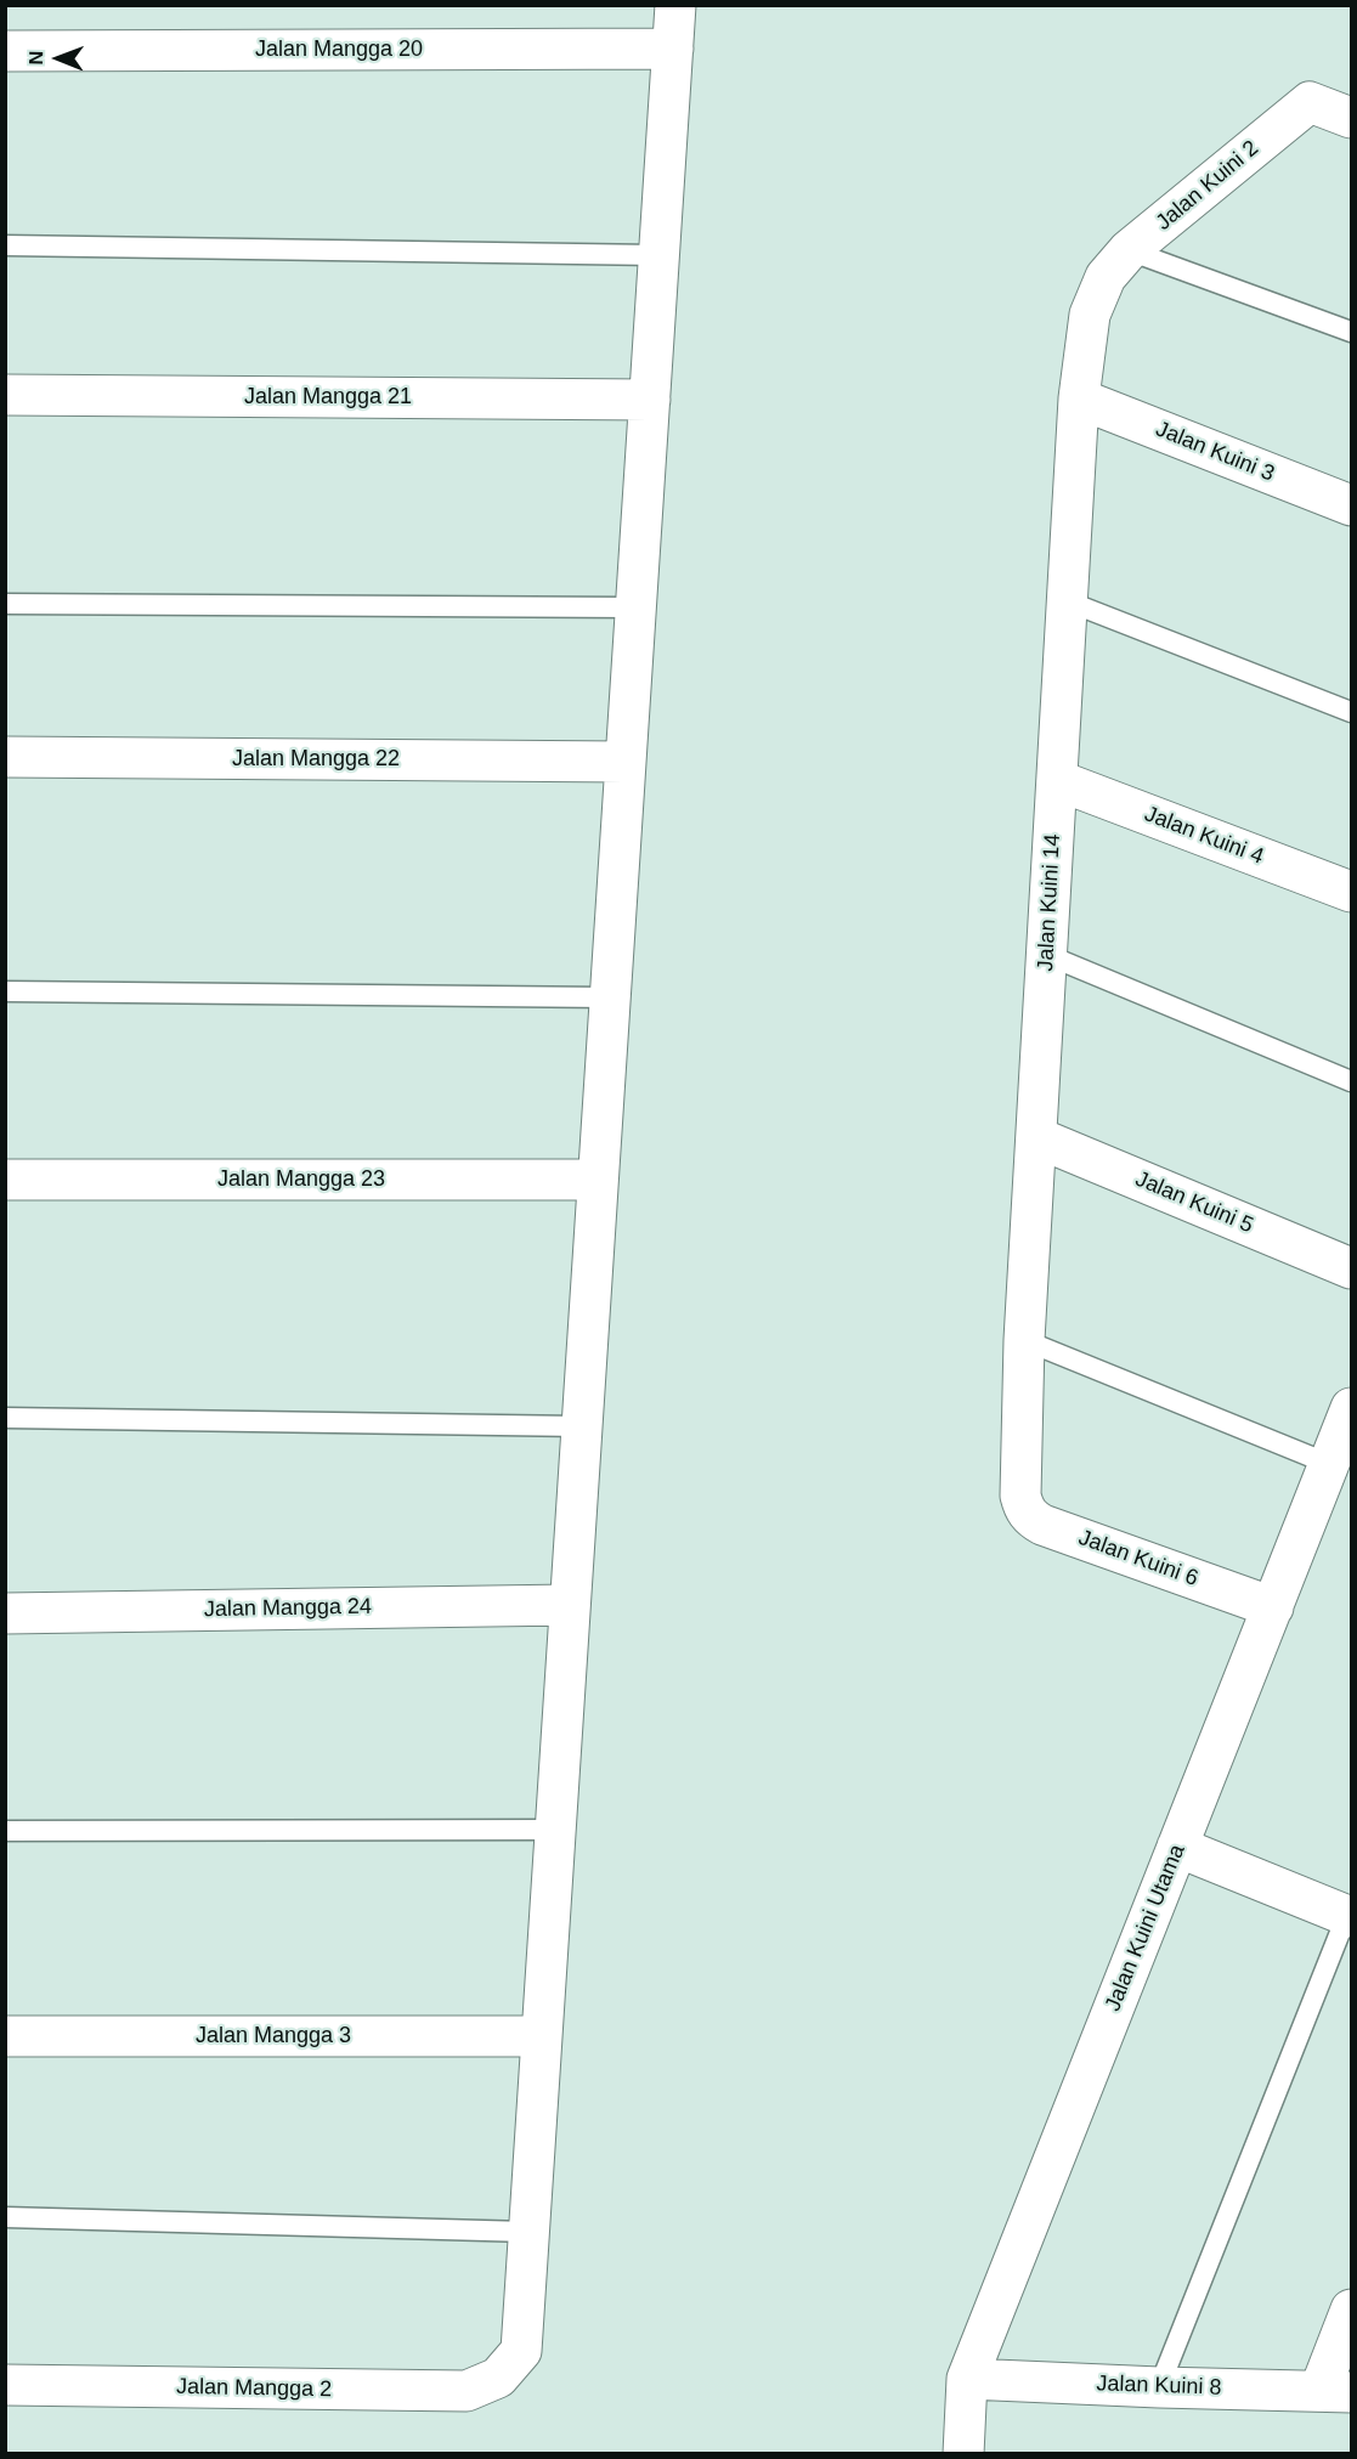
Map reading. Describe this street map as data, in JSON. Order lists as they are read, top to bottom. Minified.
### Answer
{"streets":{"street":["Jalan Mangga 20","Jalan Kuini 2","Jalan Mangga 21","Jalan Kuini 3","Jalan Mangga 22","Jalan Kuini 4","Jalan Kuini 14","Jalan Mangga 23","Jalan Kuini 5","Jalan Kuini 6","Jalan Mangga 24","Jalan Kuini Utama","Jalan Mangga 3","Jalan Kuini 8","Jalan Mangga 2"]},"crossings":[["Jalan Kuini 2","Jalan Kuini 14"],["Jalan Kuini 3","Jalan Kuini 14"],["Jalan Kuini 4","Jalan Kuini 14"],["Jalan Kuini 14","Jalan Kuini 5"],["Jalan Kuini 14","Jalan Kuini 6"],["Jalan Kuini 6","Jalan Kuini Utama"],["Jalan Kuini Utama","Jalan Kuini 8"]],"north":"left"}
